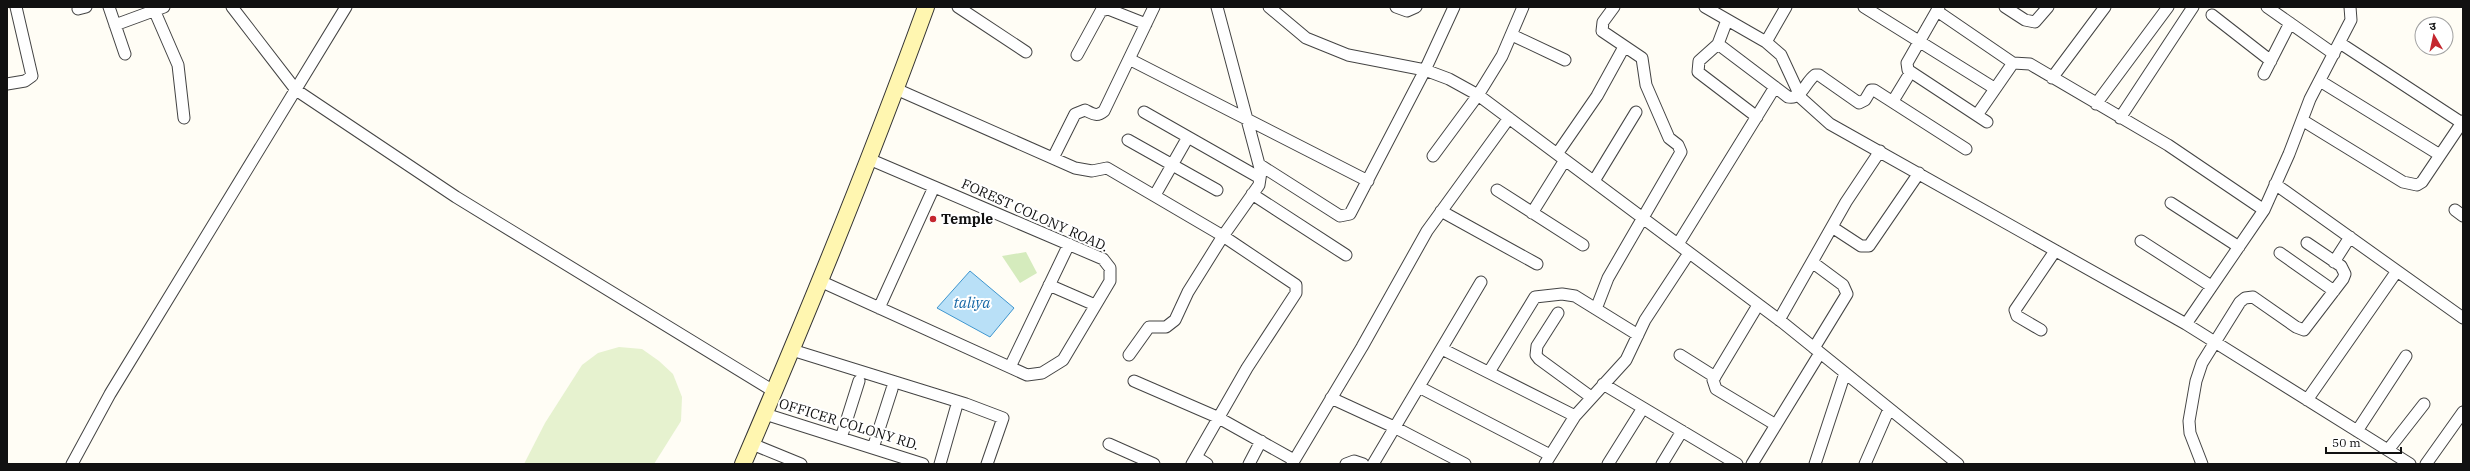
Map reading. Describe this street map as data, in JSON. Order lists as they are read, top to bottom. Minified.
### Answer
{"streets":{"street":["FOREST COLONY ROAD.","OFFICER COLONY RD."]},"water":["taliya"],"places":["Temple"],"scale_bar":"50 m","north":"top"}
